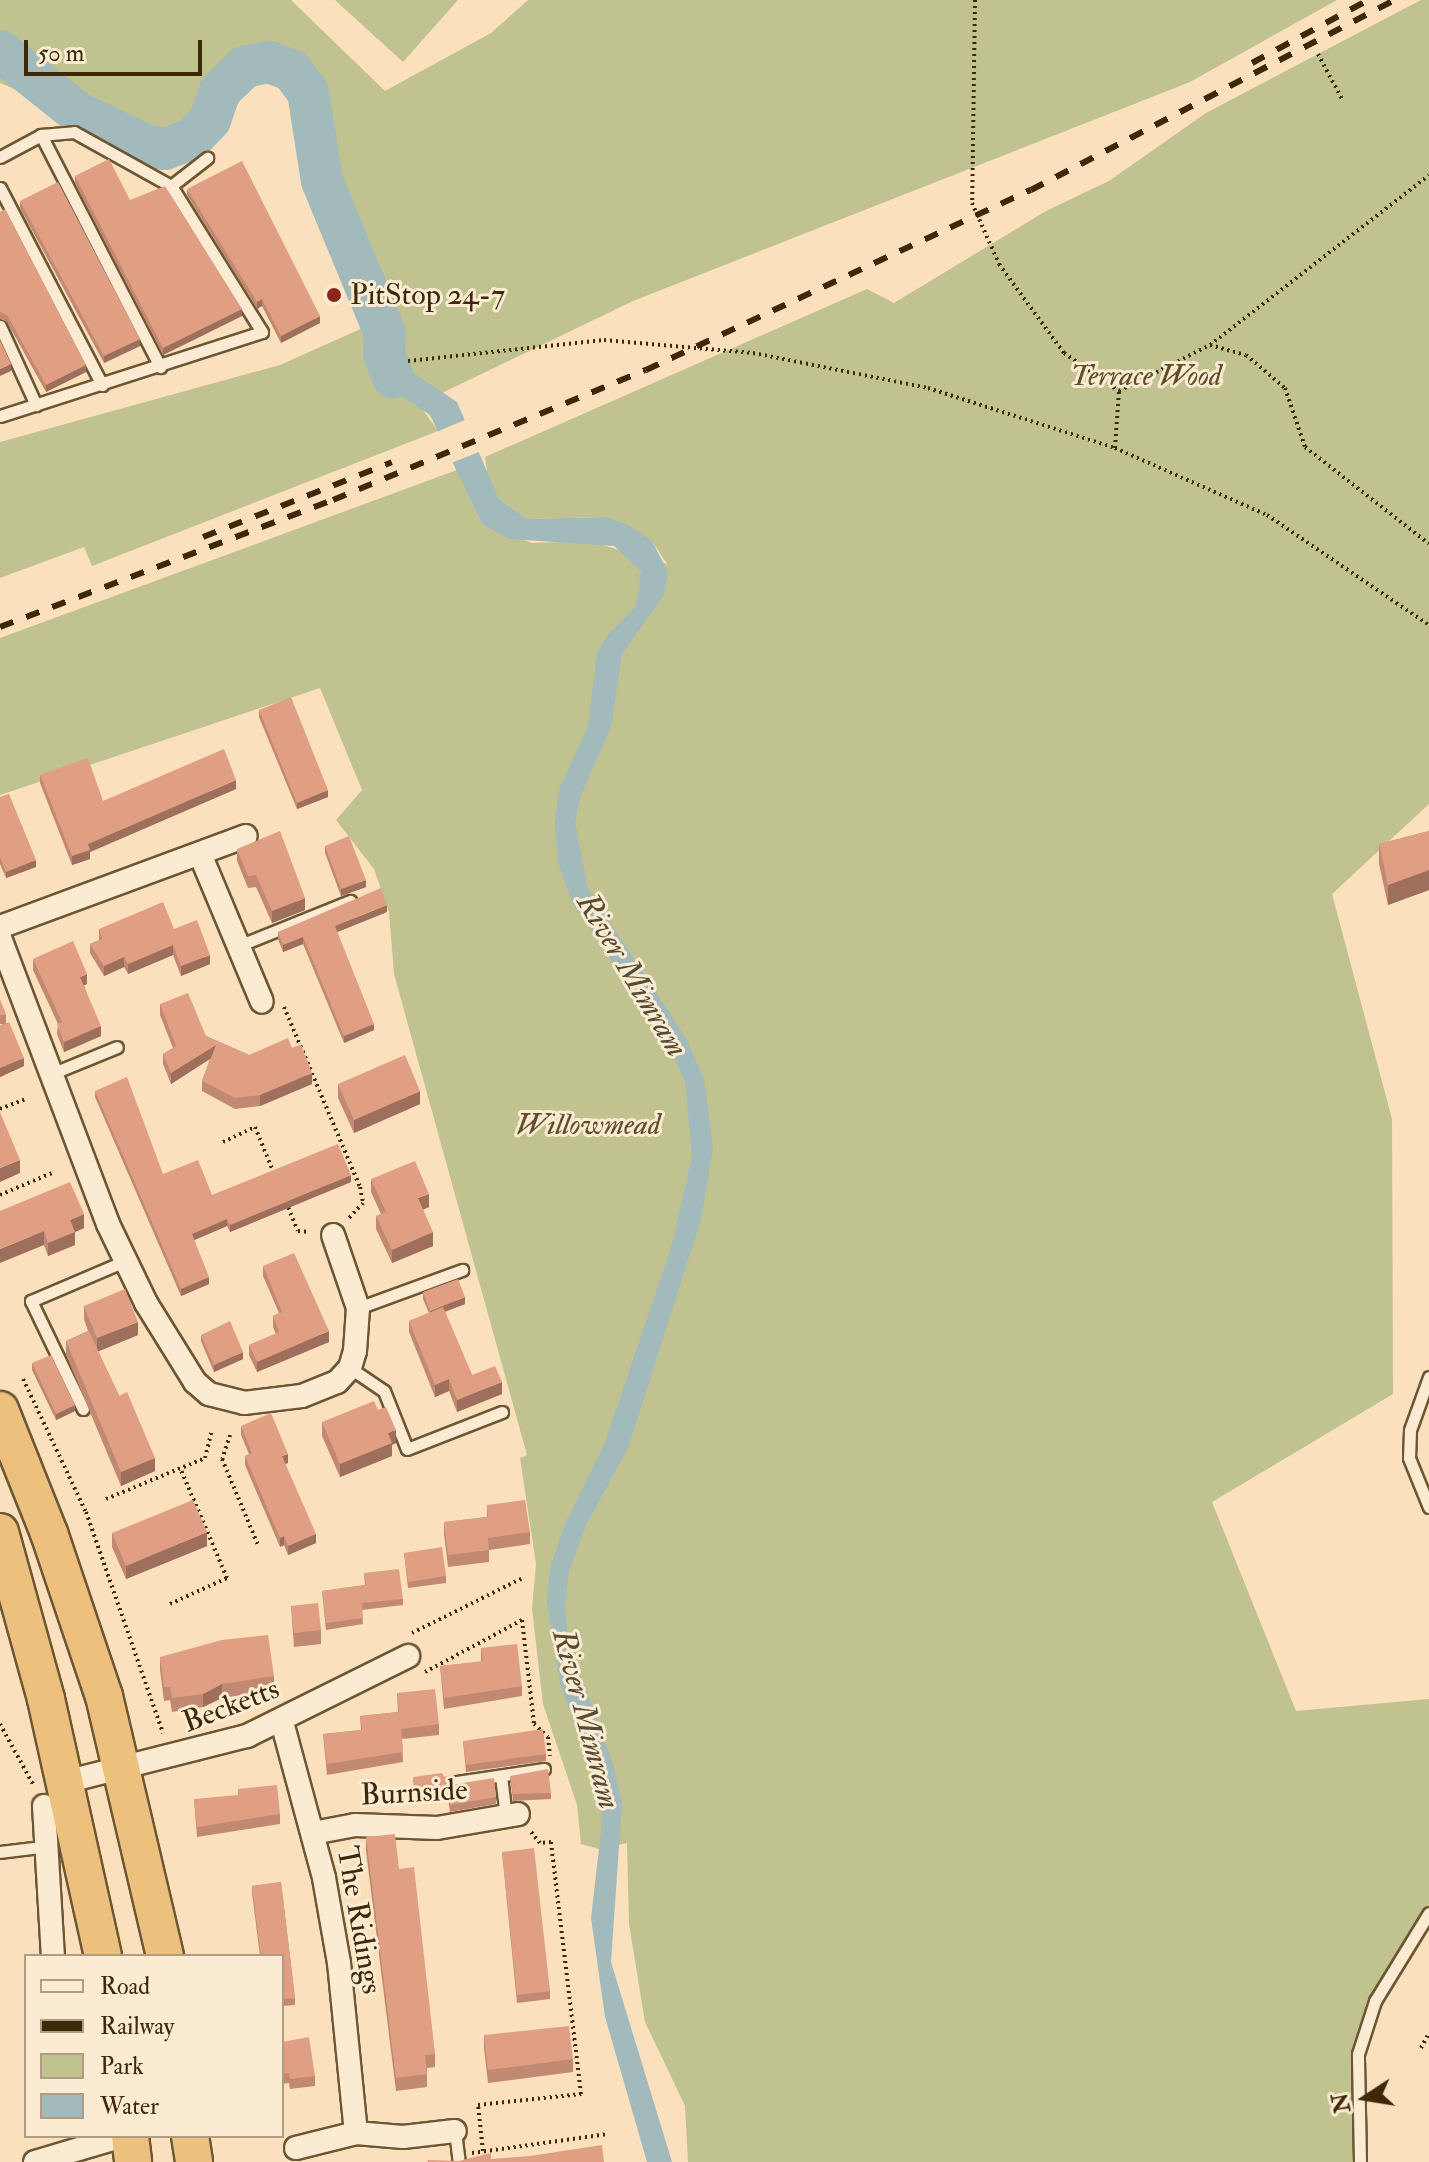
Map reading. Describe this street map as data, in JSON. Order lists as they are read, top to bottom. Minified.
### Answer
{"streets":{"street":["Becketts","Burnside","The Ridings"]},"crossings":[["Becketts","The Ridings"],["Burnside","The Ridings"]],"water":["River Mimram"],"parks":["Terrace Wood","Willowmead"],"places":["PitStop 24-7"],"legend":["Road","Railway","Park","Water"],"scale_bar":"50 m","north":"left"}
